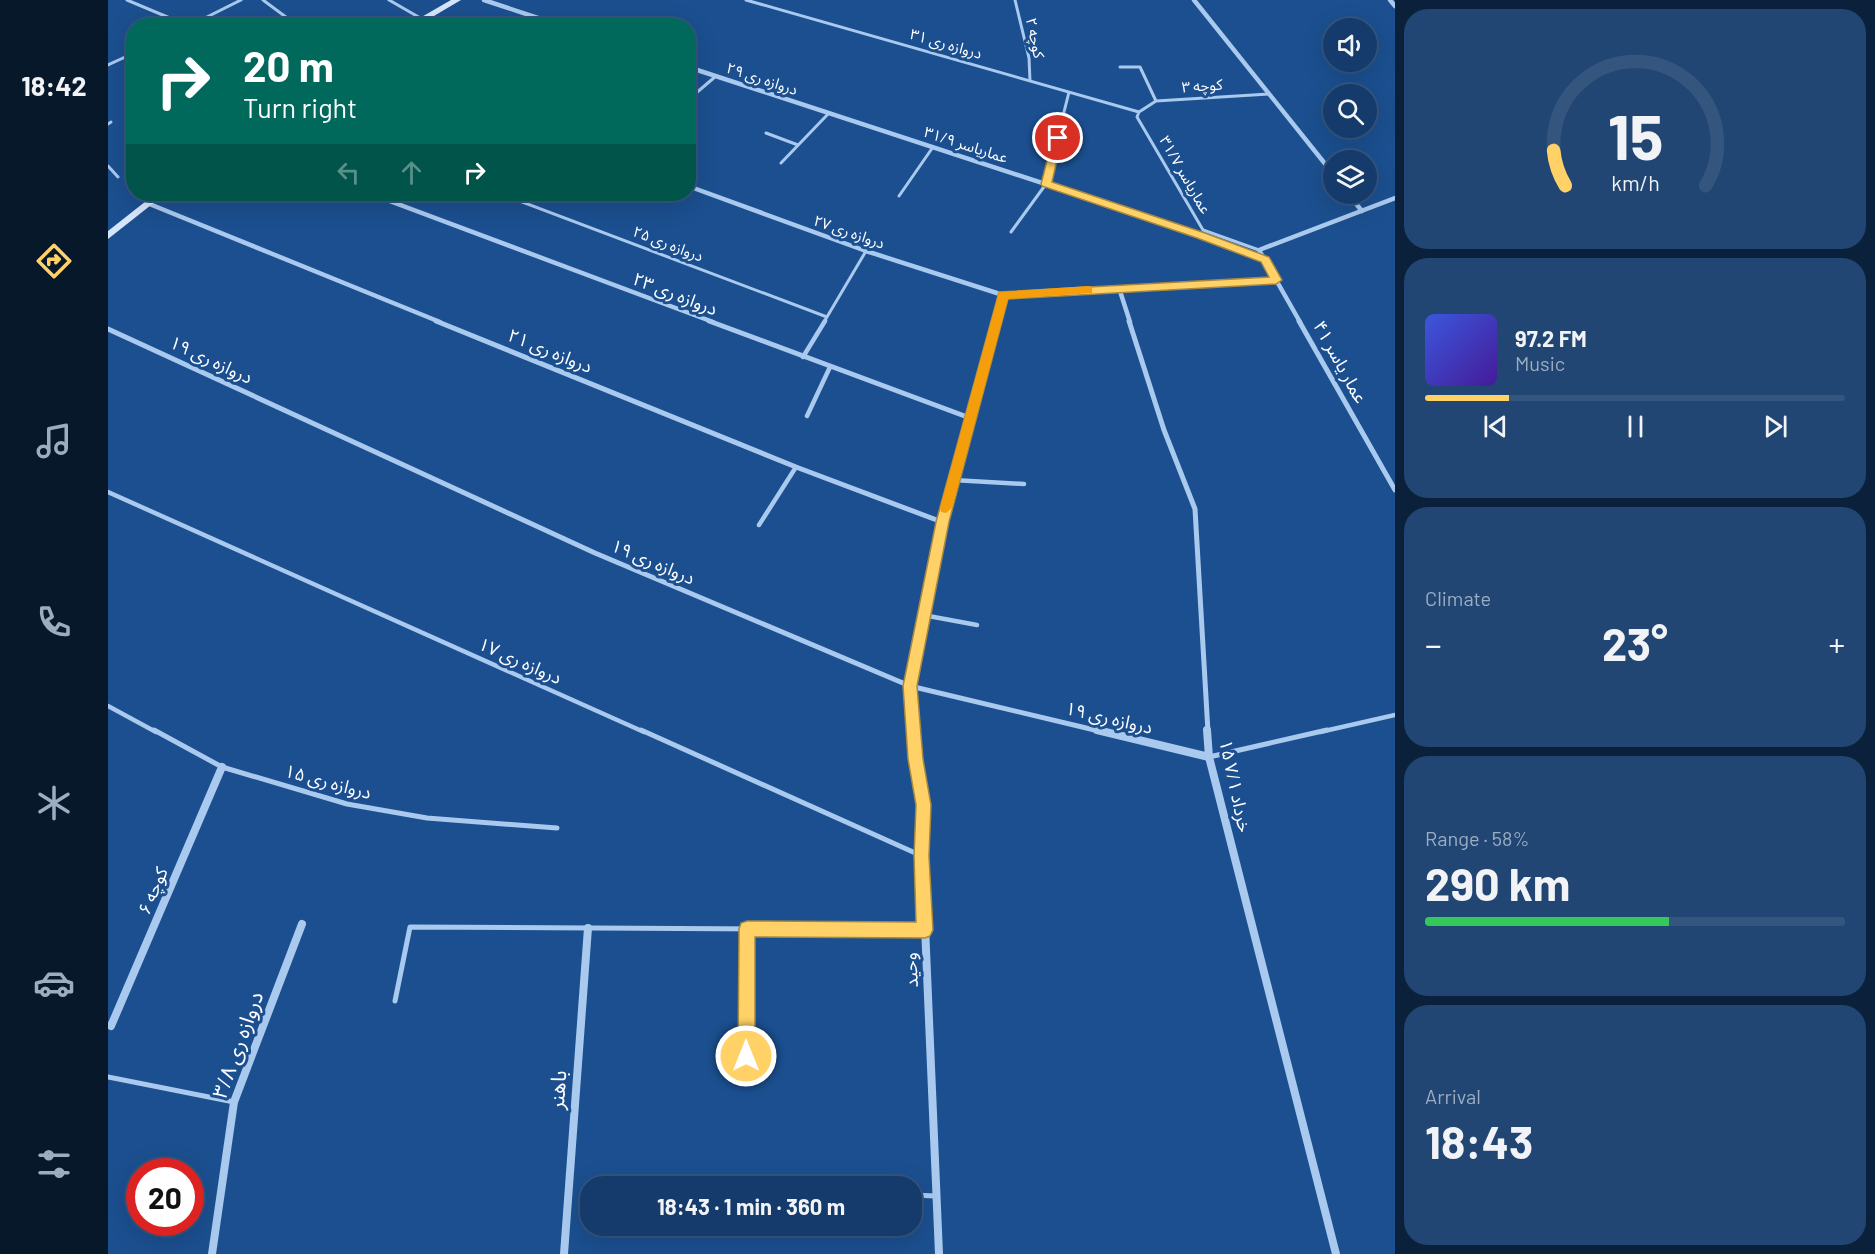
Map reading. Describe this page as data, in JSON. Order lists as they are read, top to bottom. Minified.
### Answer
{"streets":{"street":["دروازه ری ۲۹","عماریاسر ۳۱/۹","دروازه ری ۲۷","دروازه ری ۲۳","دروازه ری ۲۱","دروازه ری ۱۹","عمار یاسر ۴۱","۱۵ خرداد ۷/۱","کوچه ۶","وحید","دروازه ری ۳/۸","باهنر"],"lane":["کوچه ۲","دروازه ری ۳۱","کوچه ۳","عماریاسر ۳۱/۷","دروازه ری ۲۵","دروازه ری ۱۷","دروازه ری ۱۵"]},"crossings":[["کوچه ۲","دروازه ری ۳۱"],["دروازه ری ۳۱","کوچه ۳"],["دروازه ری ۳۱","عماریاسر ۳۱/۷"],["دروازه ری ۲۹","عماریاسر ۳۱/۹"],["کوچه ۳","عماریاسر ۳۱/۷"],["عماریاسر ۳۱/۹","عمار یاسر ۴۱"],["عماریاسر ۳۱/۷","عمار یاسر ۴۱"],["دروازه ری ۲۷","وحید"],["دروازه ری ۲۳","وحید"],["دروازه ری ۲۱","وحید"],["دروازه ری ۱۹","۱۵ خرداد ۷/۱"],["دروازه ری ۱۹","وحید"],["دروازه ری ۱۷","وحید"],["دروازه ری ۱۵","کوچه ۶"]],"page":{"tabs":"18:42","turn":["20 m","Turn right"],"song":["97.2 FM","Music"],"tile":["Climate",["Range · 58%","290 km"],["Arrival","18:43"]],"heat":["−","23°","+"],"limit":"20","trip":"18:43 · 1 min · 360 m","gauge":["15","km/h"]}}
